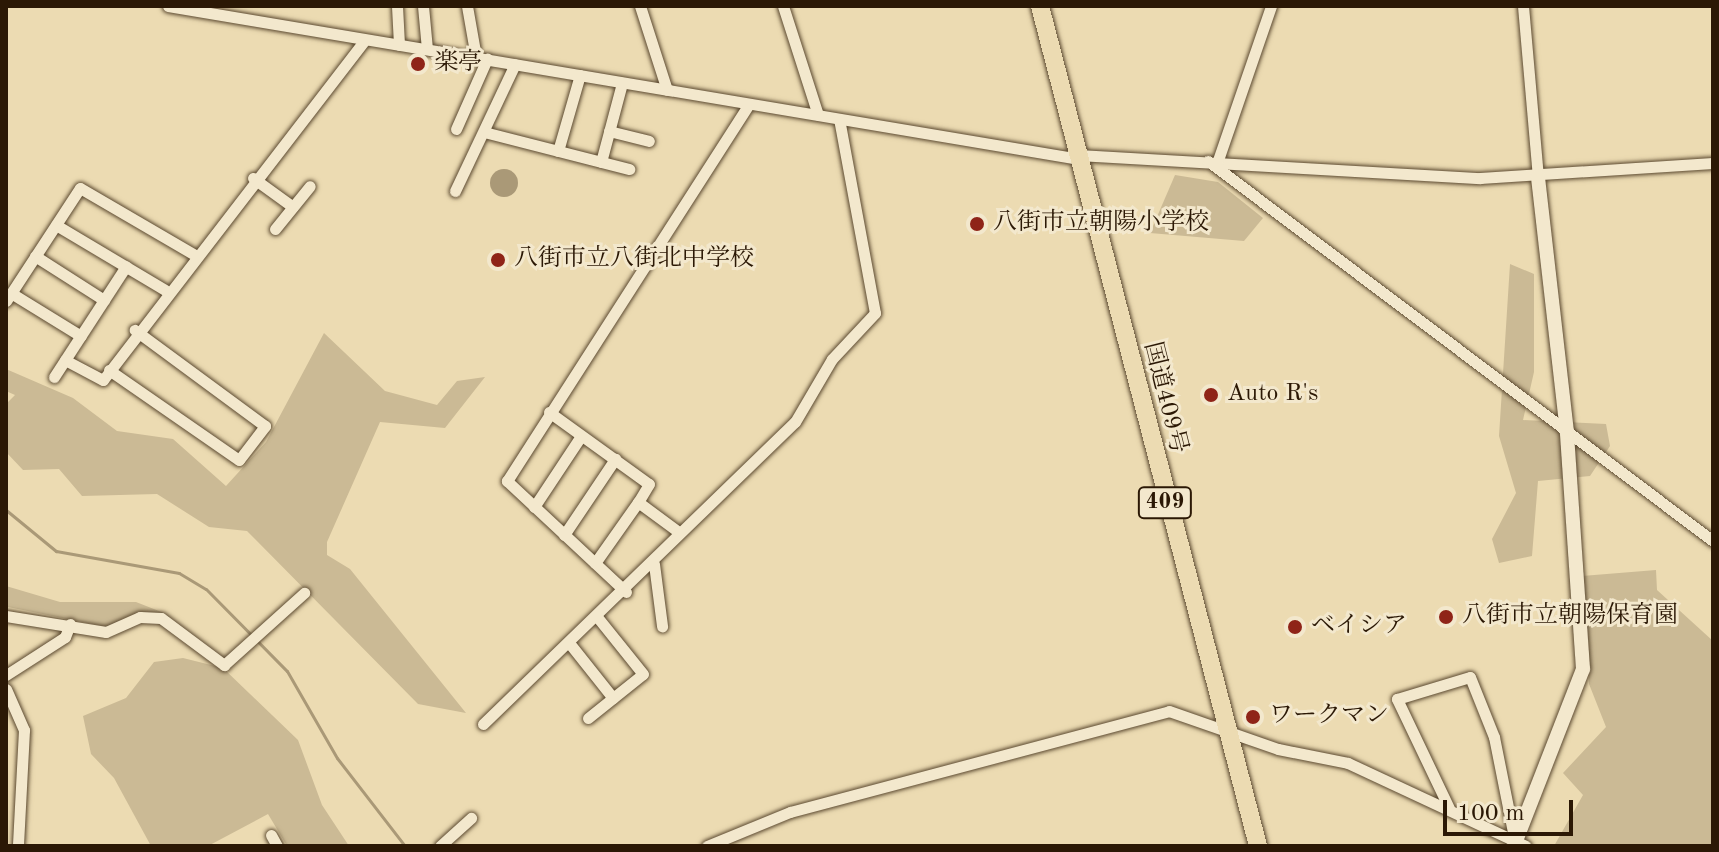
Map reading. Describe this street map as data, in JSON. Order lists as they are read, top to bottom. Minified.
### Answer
{"streets":{"highway":["国道409号","409"]},"places":["楽亭","八街市立朝陽小学校","八街市立八街北中学校","Auto R's","八街市立朝陽保育園","ベイシア","ワークマン"],"scale_bar":"100 m"}
